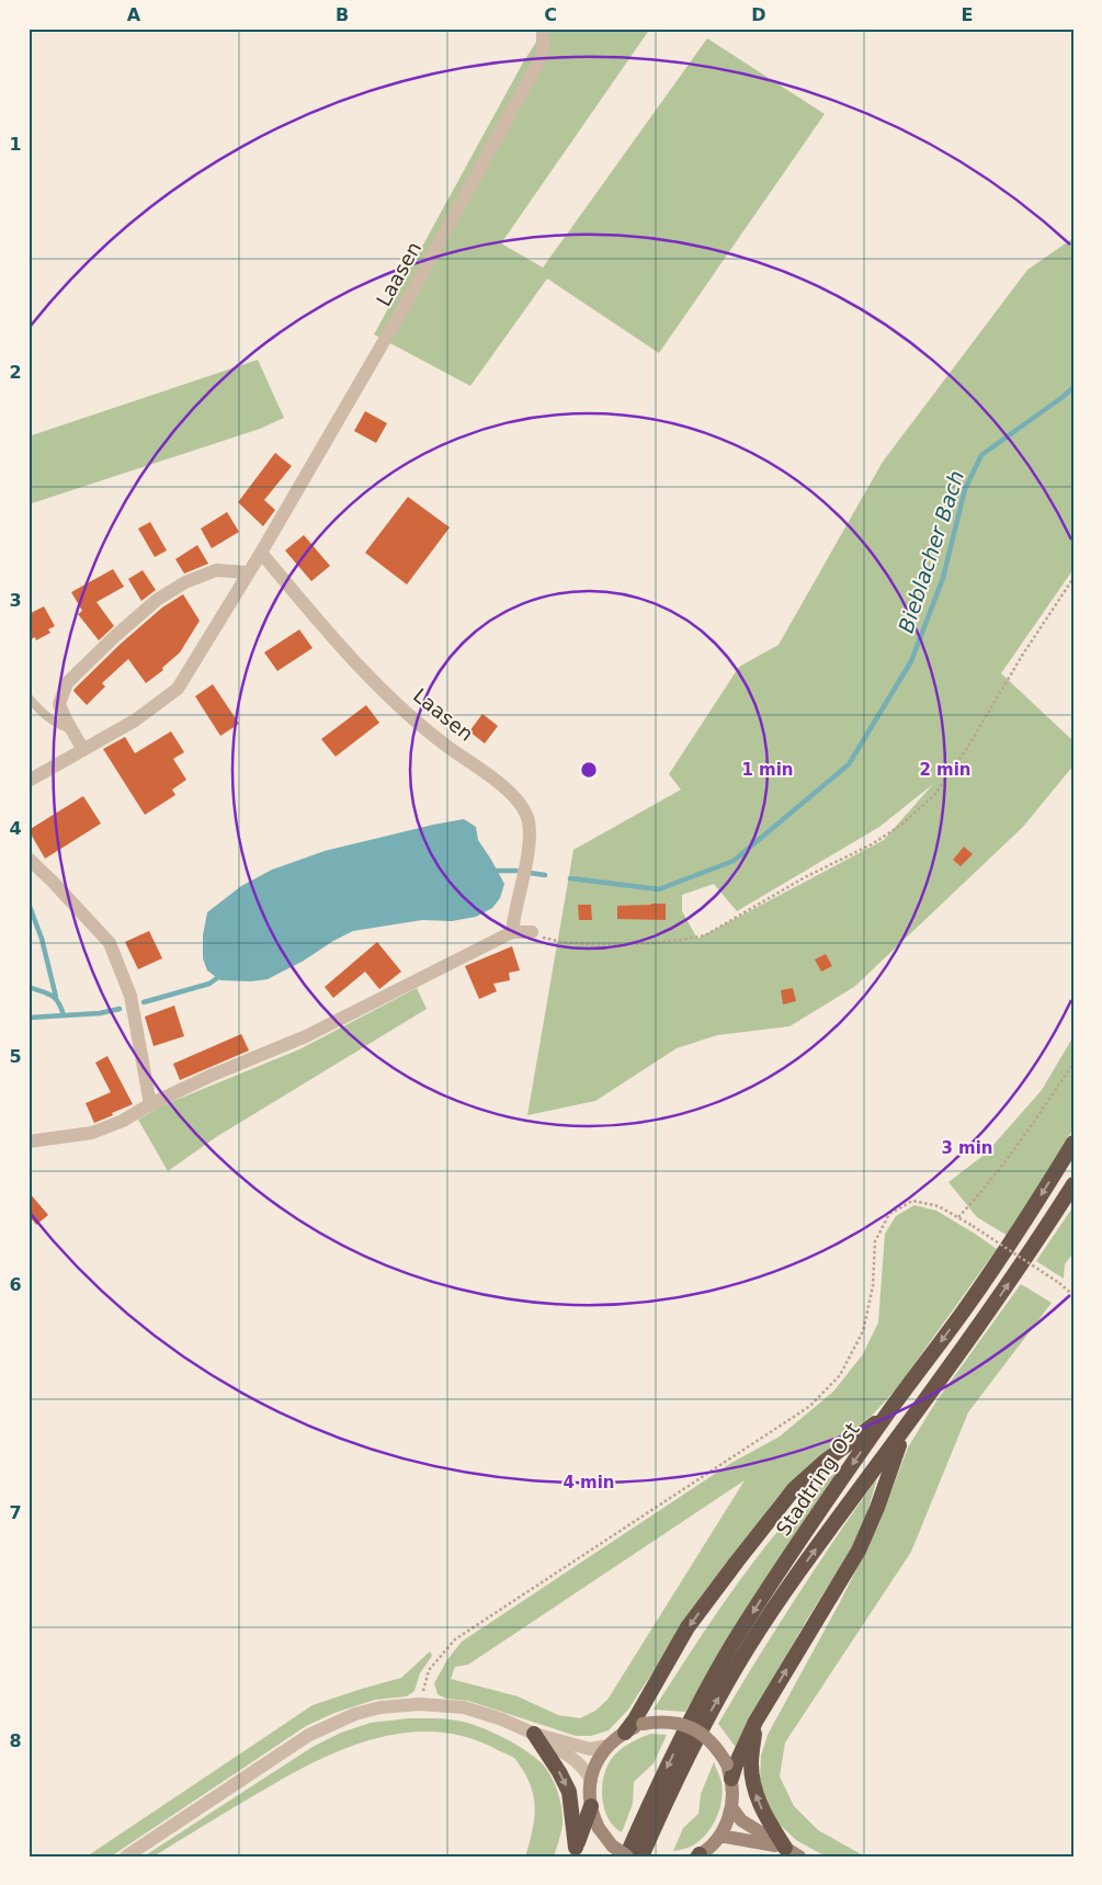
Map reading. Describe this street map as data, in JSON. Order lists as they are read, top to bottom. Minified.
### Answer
{"streets":{"highway":["Stadtring Ost"],"street":["Laasen"]},"water":["Bieblacher Bach"],"grid":{"columns":["A","B","C","D","E"],"rows":["1","2","3","4","5","6","7","8"]},"rings":["1 min","2 min","3 min","4 min"]}
